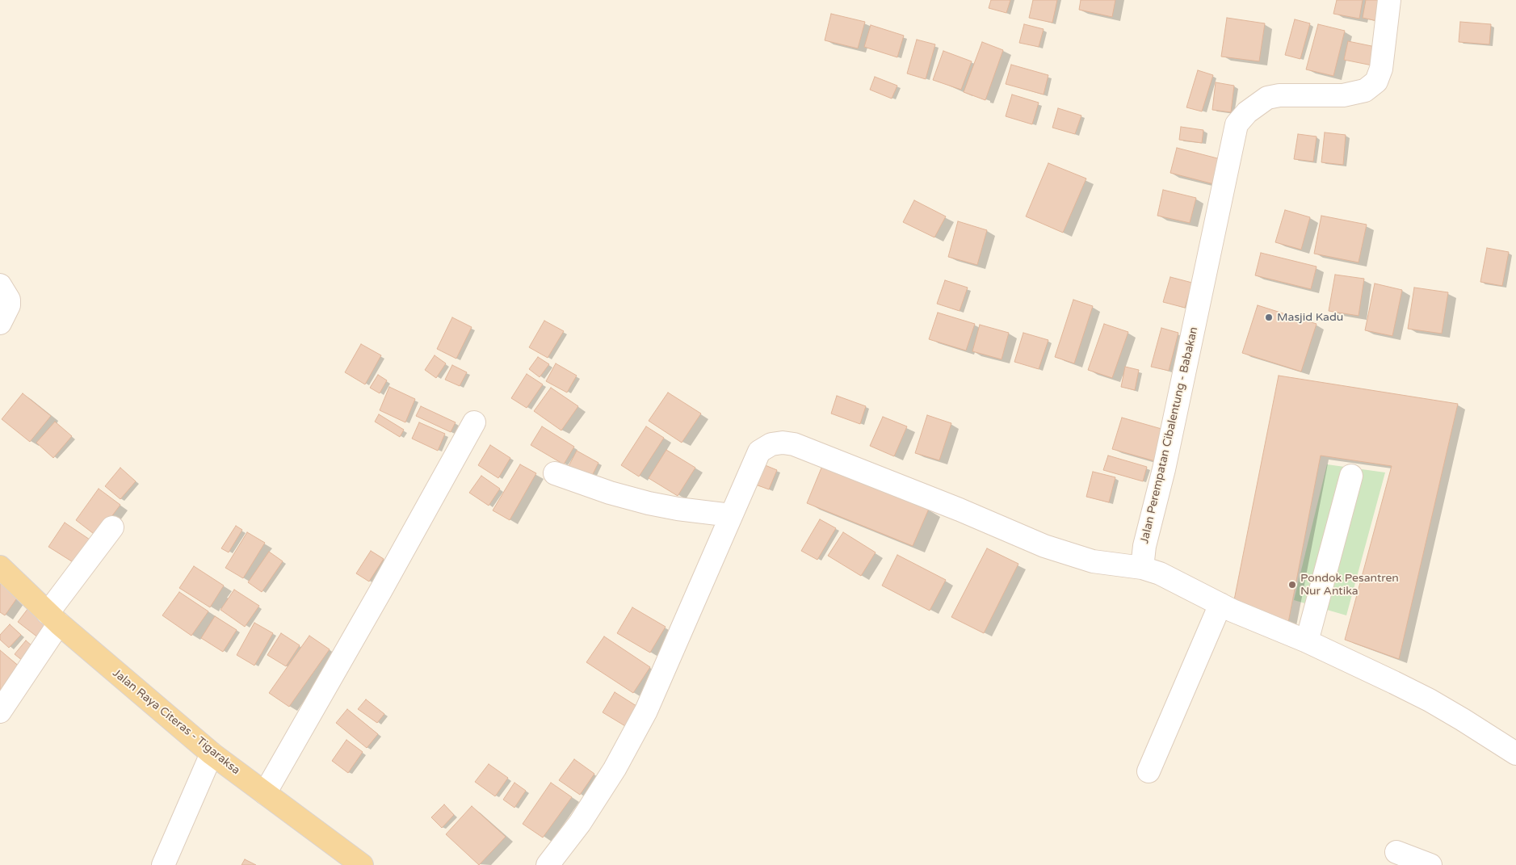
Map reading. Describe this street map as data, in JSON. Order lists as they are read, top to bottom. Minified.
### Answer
{"streets":{"main road":["Jalan Raya Citeras - Tigaraksa"],"street":["Jalan Perempatan Cibalentung - Babakan"]},"places":["Masjid Kadu","Pondok Pesantren Nur Antika"]}
